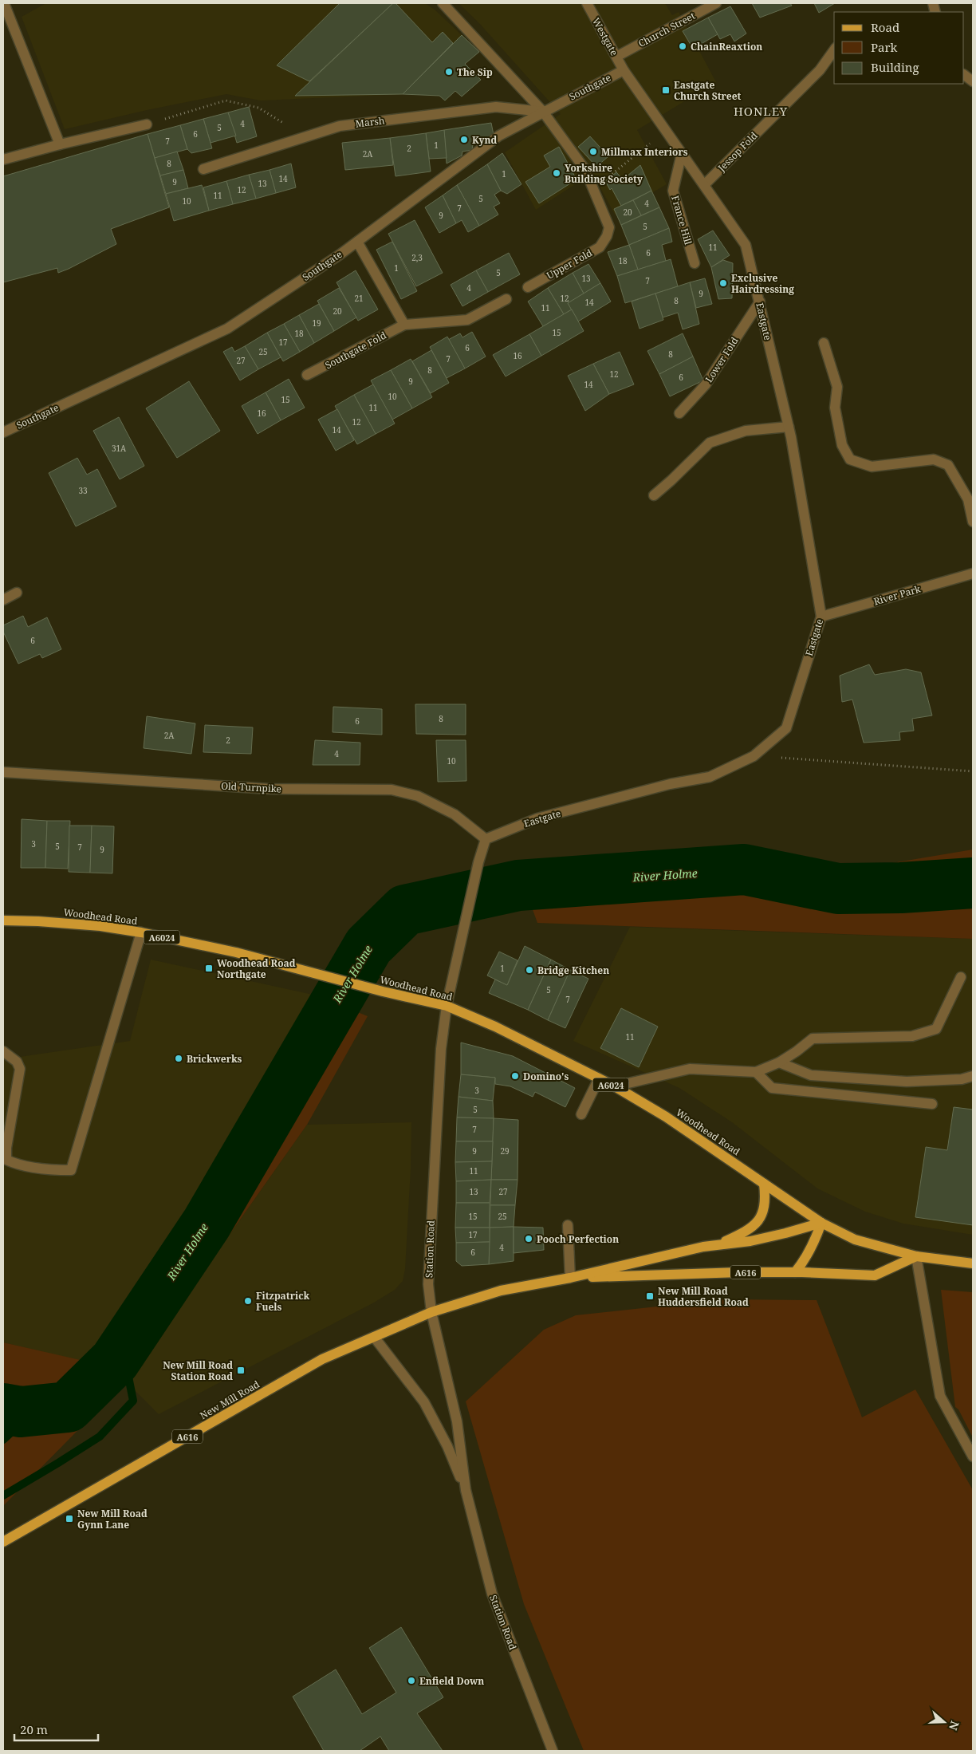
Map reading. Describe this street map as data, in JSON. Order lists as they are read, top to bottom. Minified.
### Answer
{"streets":{"main road":["Woodhead Road","A6024","A616","New Mill Road"],"street":["Church Street","Westgate","Southgate","Marsh","Jessop Fold","France Hill","Upper Fold","Eastgate","Southgate Fold","Lower Fold","River Park","Old Turnpike","Station Road"]},"crossings":[["Church Street","Westgate"],["Westgate","Southgate"],["Westgate","Eastgate"],["Southgate","Marsh"],["Southgate","Upper Fold"],["Southgate","Eastgate"],["Marsh","Upper Fold"],["Jessop Fold","Eastgate"],["France Hill","Eastgate"],["Eastgate","Lower Fold"],["Eastgate","River Park"],["Eastgate","Old Turnpike"],["Woodhead Road","Station Road"],["Woodhead Road","A616"],["Station Road","A616"],["Station Road","New Mill Road"],["A616","New Mill Road"]],"districts":["HONLEY"],"water":["River Holme"],"places":{"other":["ChainReaxtion","The Sip","Kynd","Millmax Interiors","Yorkshire Building Society","Exclusive Hairdressing","Bridge Kitchen","Brickwerks","Domino's","Pooch Perfection","Fitzpatrick Fuels","Enfield Down"],"transit":["Eastgate Church Street","Woodhead Road Northgate","New Mill Road Huddersfield Road","New Mill Road Station Road","New Mill Road Gynn Lane"]},"house_numbers":["4","5","6","7","1","2","2A","8","1","14","9","13","12","11","5","10","4","7","20","9","5","11","6","2,3","18","1","5","13","7","4","9","21","12","8","14","11","20","19","15","18","17","6","25","8","16","7","27","8","12","6","9","14","10","15","11","16","12","14","31A","33","6","8","6","2A","2","4","10","3","5","7","9","1","5","7","11","3","5","7","9","29","11","13","27","15","25","17","4","6"],"legend":["Road","Park","Building"],"scale_bar":"20 m","north":"right"}
